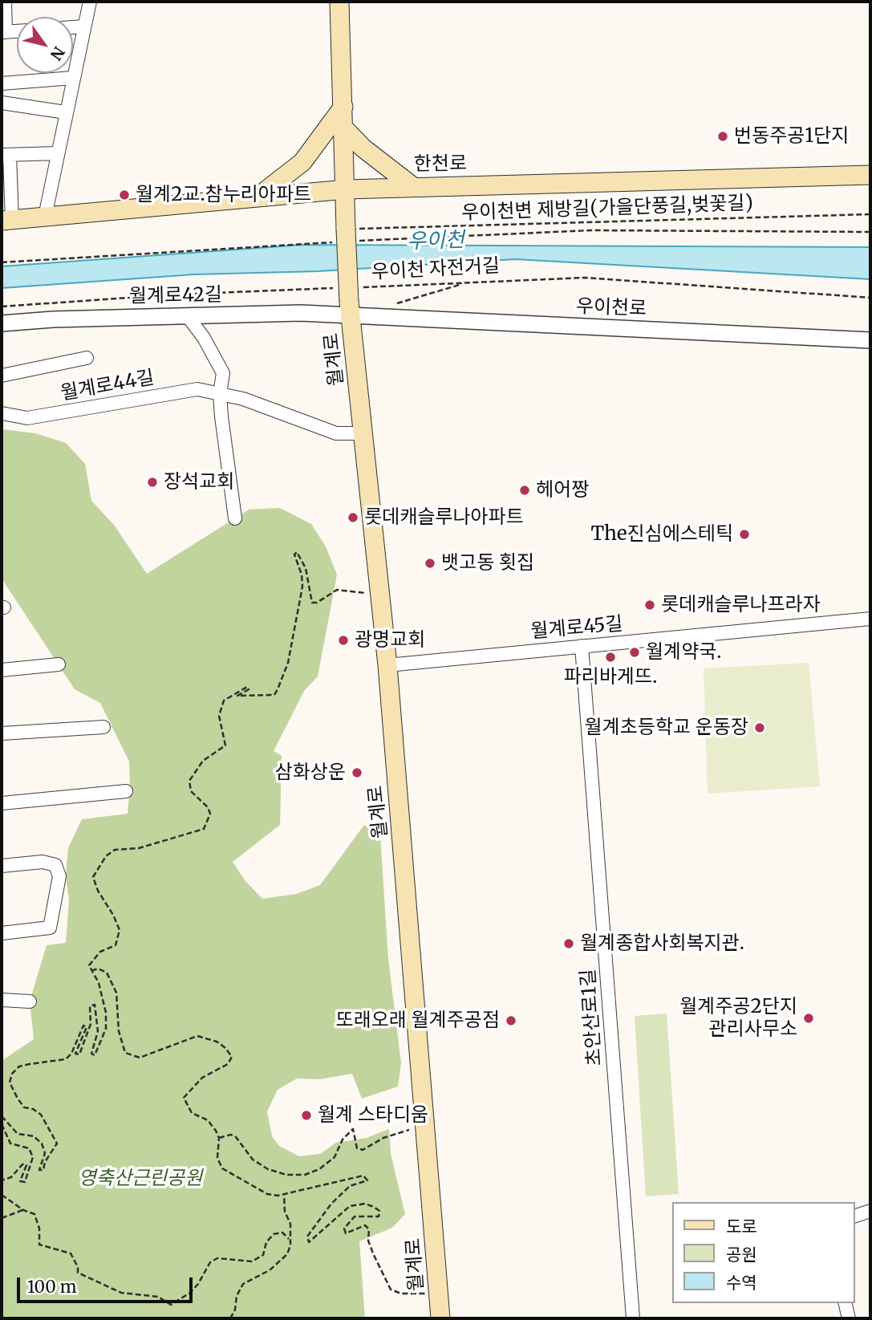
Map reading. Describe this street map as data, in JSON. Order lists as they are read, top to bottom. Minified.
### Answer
{"streets":{"main road":["한천로","월계로"],"street":["월계로42길","우이천로","월계로44길","월계로45길","초안산로1길"],"path":["우이천변 제방길(가을단풍길,벚꽃길)","우이천 자전거길"]},"crossings":[["우이천변 제방길(가을단풍길,벚꽃길)","우이천 자전거길"],["우이천변 제방길(가을단풍길,벚꽃길)","월계로"],["우이천 자전거길","월계로"],["월계로42길","우이천로"],["월계로42길","월계로"],["우이천로","월계로"],["월계로","월계로44길"],["월계로","월계로45길"],["월계로45길","초안산로1길"]],"water":["우이천"],"parks":["영축산근린공원"],"places":["번동주공1단지","월계2교.참누리아파트","장석교회","헤어짱","롯데캐슬루나아파트","The진심에스테틱","뱃고동 횟집","롯데캐슬루나프라자","광명교회","월계약국.","파리바게뜨.","월계초등학교 운동장","삼화상운","월계종합사회복지관.","월계주공2단지 관리사무소","또래오래 월계주공점","월계 스타디움"],"legend":["도로","공원","수역"],"scale_bar":"100 m","north":"bottom right"}
